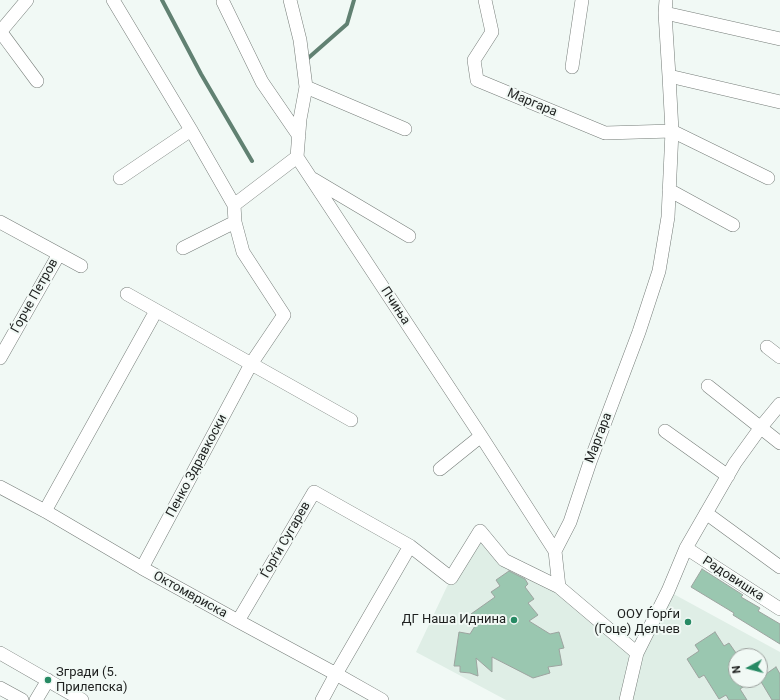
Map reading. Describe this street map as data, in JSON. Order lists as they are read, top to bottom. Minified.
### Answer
{"streets":{"street":["Маргара","Ѓорче Петров","Пчиња","Пенко Здравкоски","Ѓорѓи Сугарев","Радовишка","Октомвриска"]},"crossings":[["Маргара","Пчиња"],["Пенко Здравкоски","Октомвриска"],["Ѓорѓи Сугарев","Октомвриска"]],"places":["ДГ Наша Иднина","ООУ Ѓорѓи (Гоце) Делчев","Згради (5. Прилепска)"],"north":"left"}
